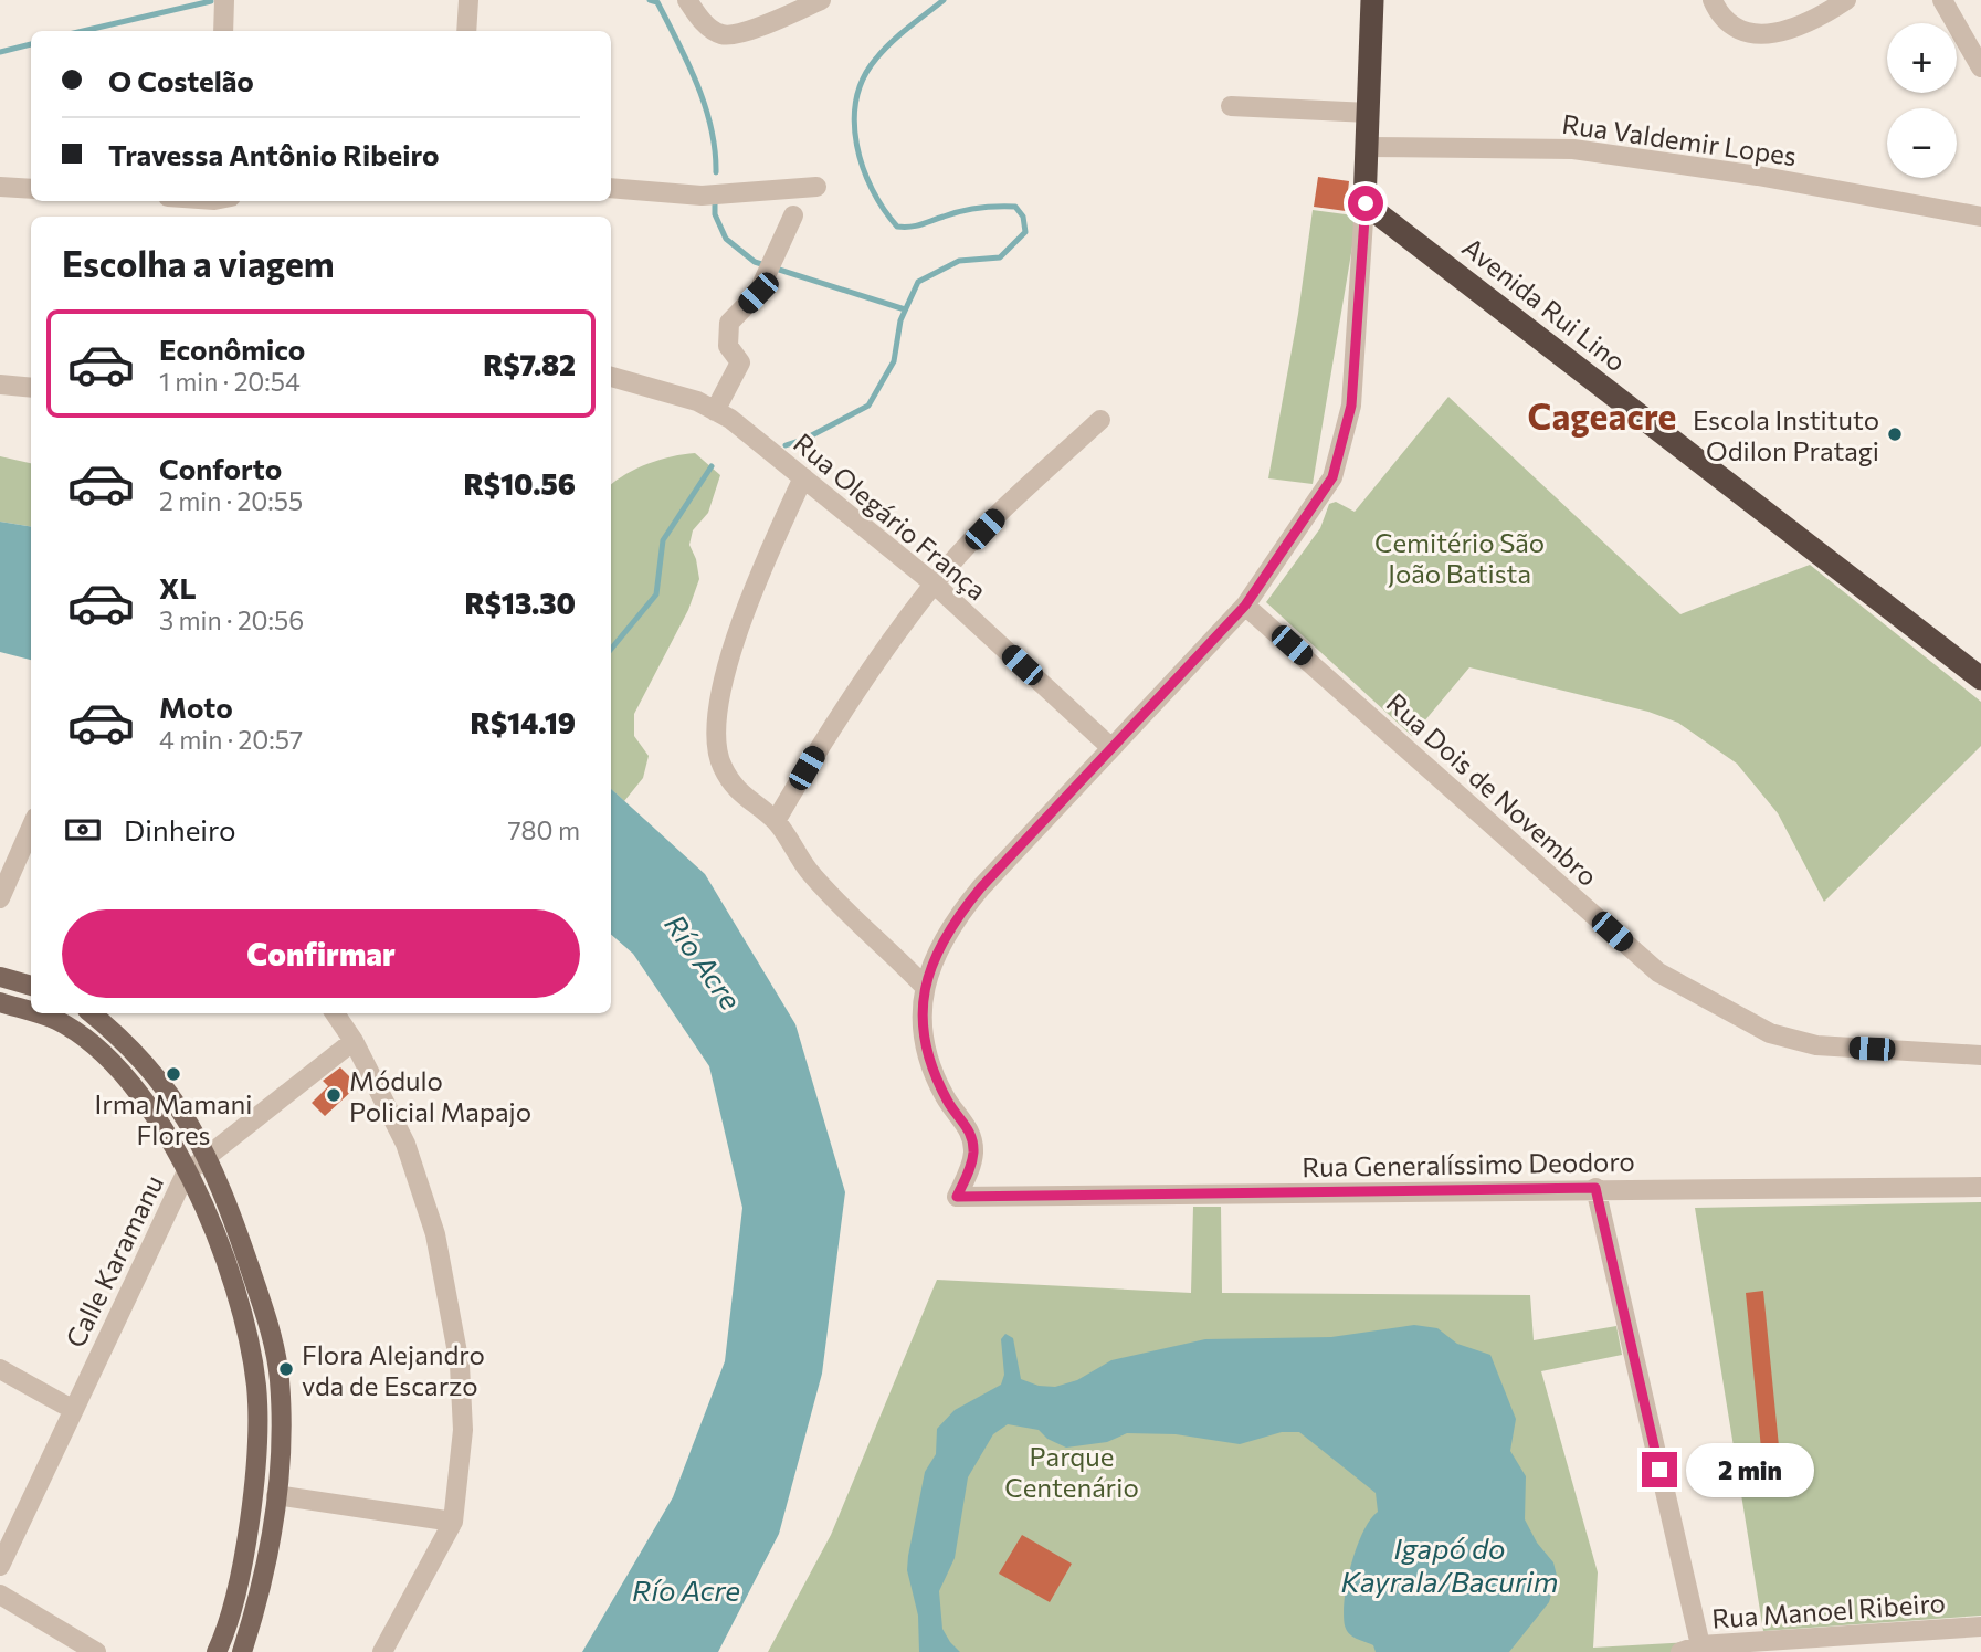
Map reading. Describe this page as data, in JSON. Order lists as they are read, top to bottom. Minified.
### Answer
{"streets":{"highway":["Avenida Rui Lino"],"street":["Rua Valdemir Lopes","Rua Olegário França","Rua Dois de Novembro","Rua Generalíssimo Deodoro","Calle Karamanu","Rua Manoel Ribeiro"]},"districts":["Cageacre"],"water":["Río Acre","Igapó do Kayrala/Bacurim"],"parks":["Cemitério São João Batista","Parque Centenário"],"places":["Escola Instituto Odilon Pratagi","Irma Mamani Flores","Módulo Policial Mapajo","Flora Alejandro vda de Escarzo"],"page":{"map_buttons":["+","−"],"banner":["O Costelão","Travessa Antônio Ribeiro"],"heading":"Escolha a viagem","list":[{"name":"Econômico","note":"1 min · 20:54","value":"R$7.82"},{"name":"Conforto","note":"2 min · 20:55","value":"R$10.56"},{"name":"XL","note":"3 min · 20:56","value":"R$13.30"},{"name":"Moto","note":"4 min · 20:57","value":"R$14.19"}],"pay":["Dinheiro","780 m"],"buttons":"Confirmar","bubble":"2 min"}}
